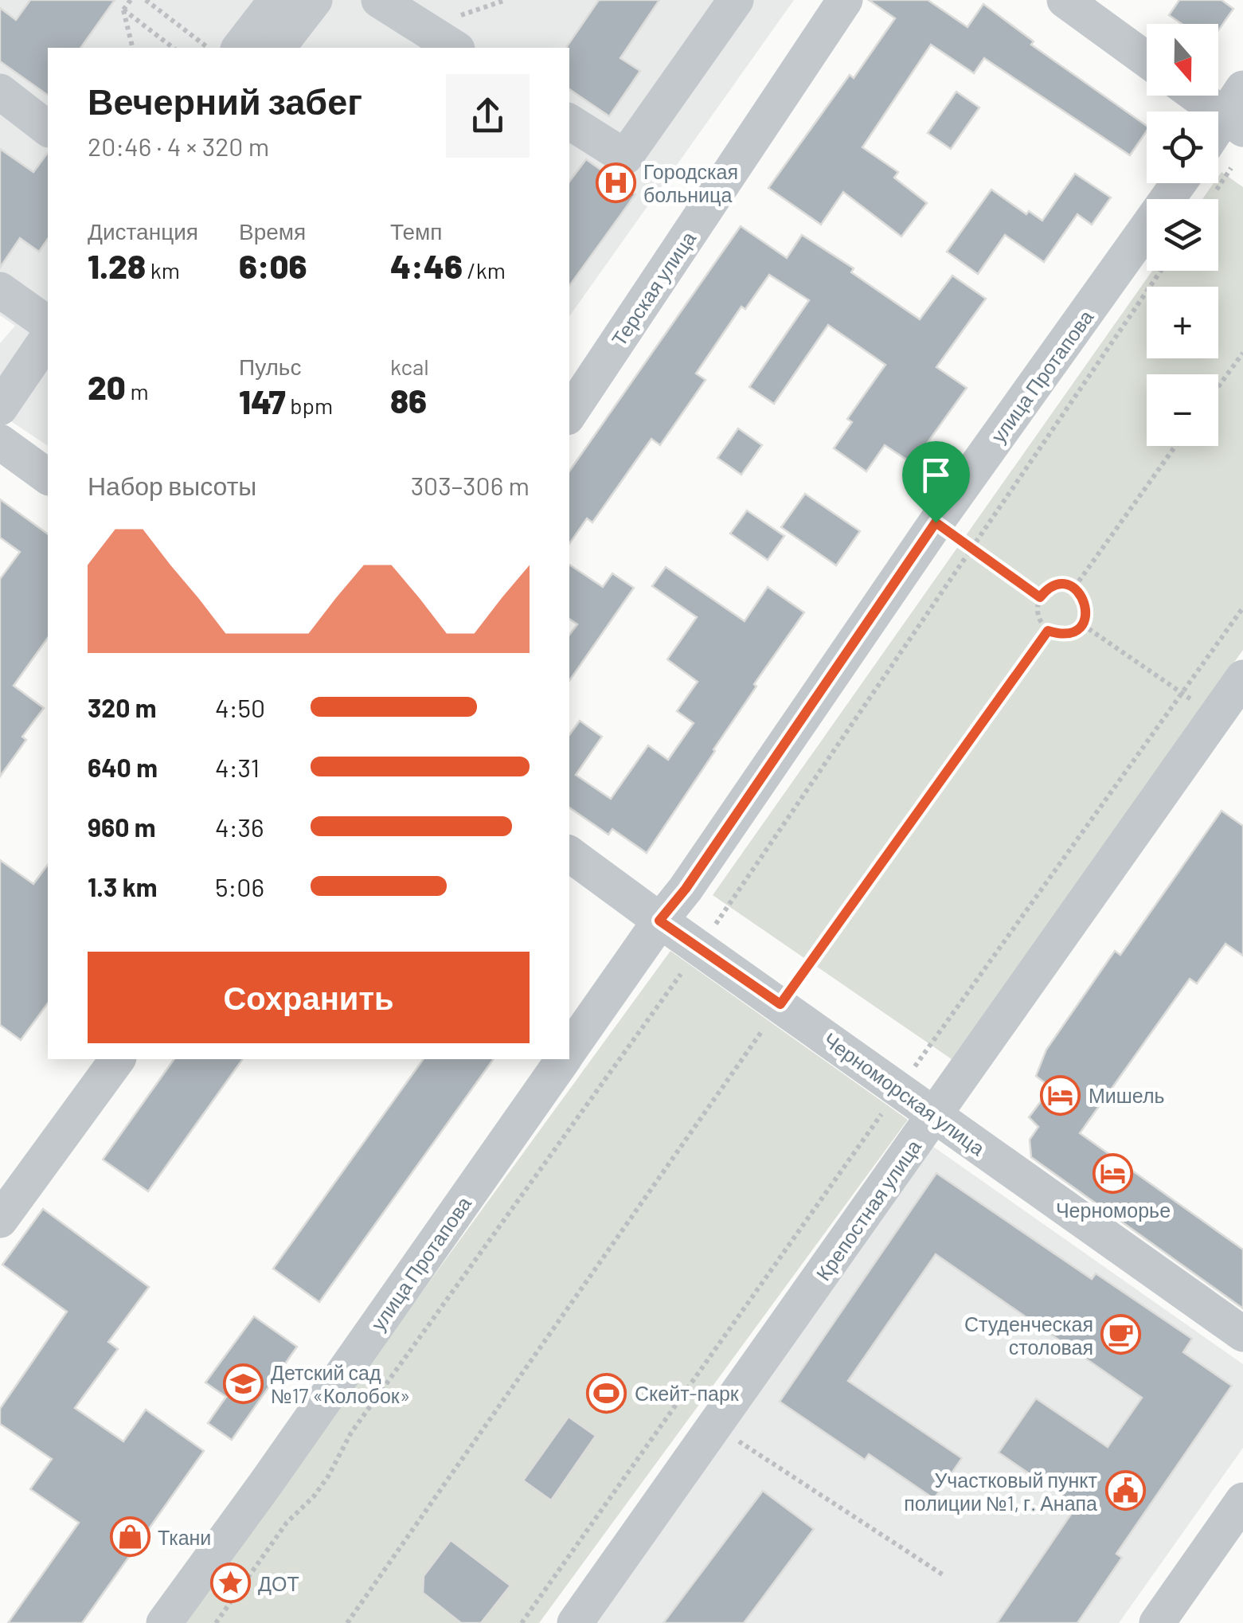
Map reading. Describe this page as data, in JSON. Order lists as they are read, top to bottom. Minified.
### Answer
{"streets":{"street":["Терская улица","улица Протапова","Черноморская улица","Крепостная улица"]},"crossings":[["улица Протапова","Черноморская улица"],["Черноморская улица","Крепостная улица"]],"places":{"hospital":["Городская больница"],"hotel":["Мишель","Черноморье"],"cafe":["Студенческая столовая"],"school or university":["Детский сад №17 «Колобок»"],"sports":["Скейт-парк"],"public building":["Участковый пункт полиции №1, г. Анапа"],"shop":["Ткани"],"place":["ДОТ"]},"north":"bottom","page":{"map_buttons":["+","−"],"heading":["Вечерний забег","20:46 · 4 × 320 m"],"stats":[["Дистанция","1.28 km"],["Время","6:06"],["Темп","4:46 /km"],["20 m"],["Пульс","147 bpm"],["kcal","86"]],"chart":["Набор высоты","303–306 m"],"list":[{"name":"320 m","note":"4:50"},{"name":"640 m","note":"4:31"},{"name":"960 m","note":"4:36"},{"name":"1.3 km","note":"5:06"}],"buttons":"Сохранить"}}
